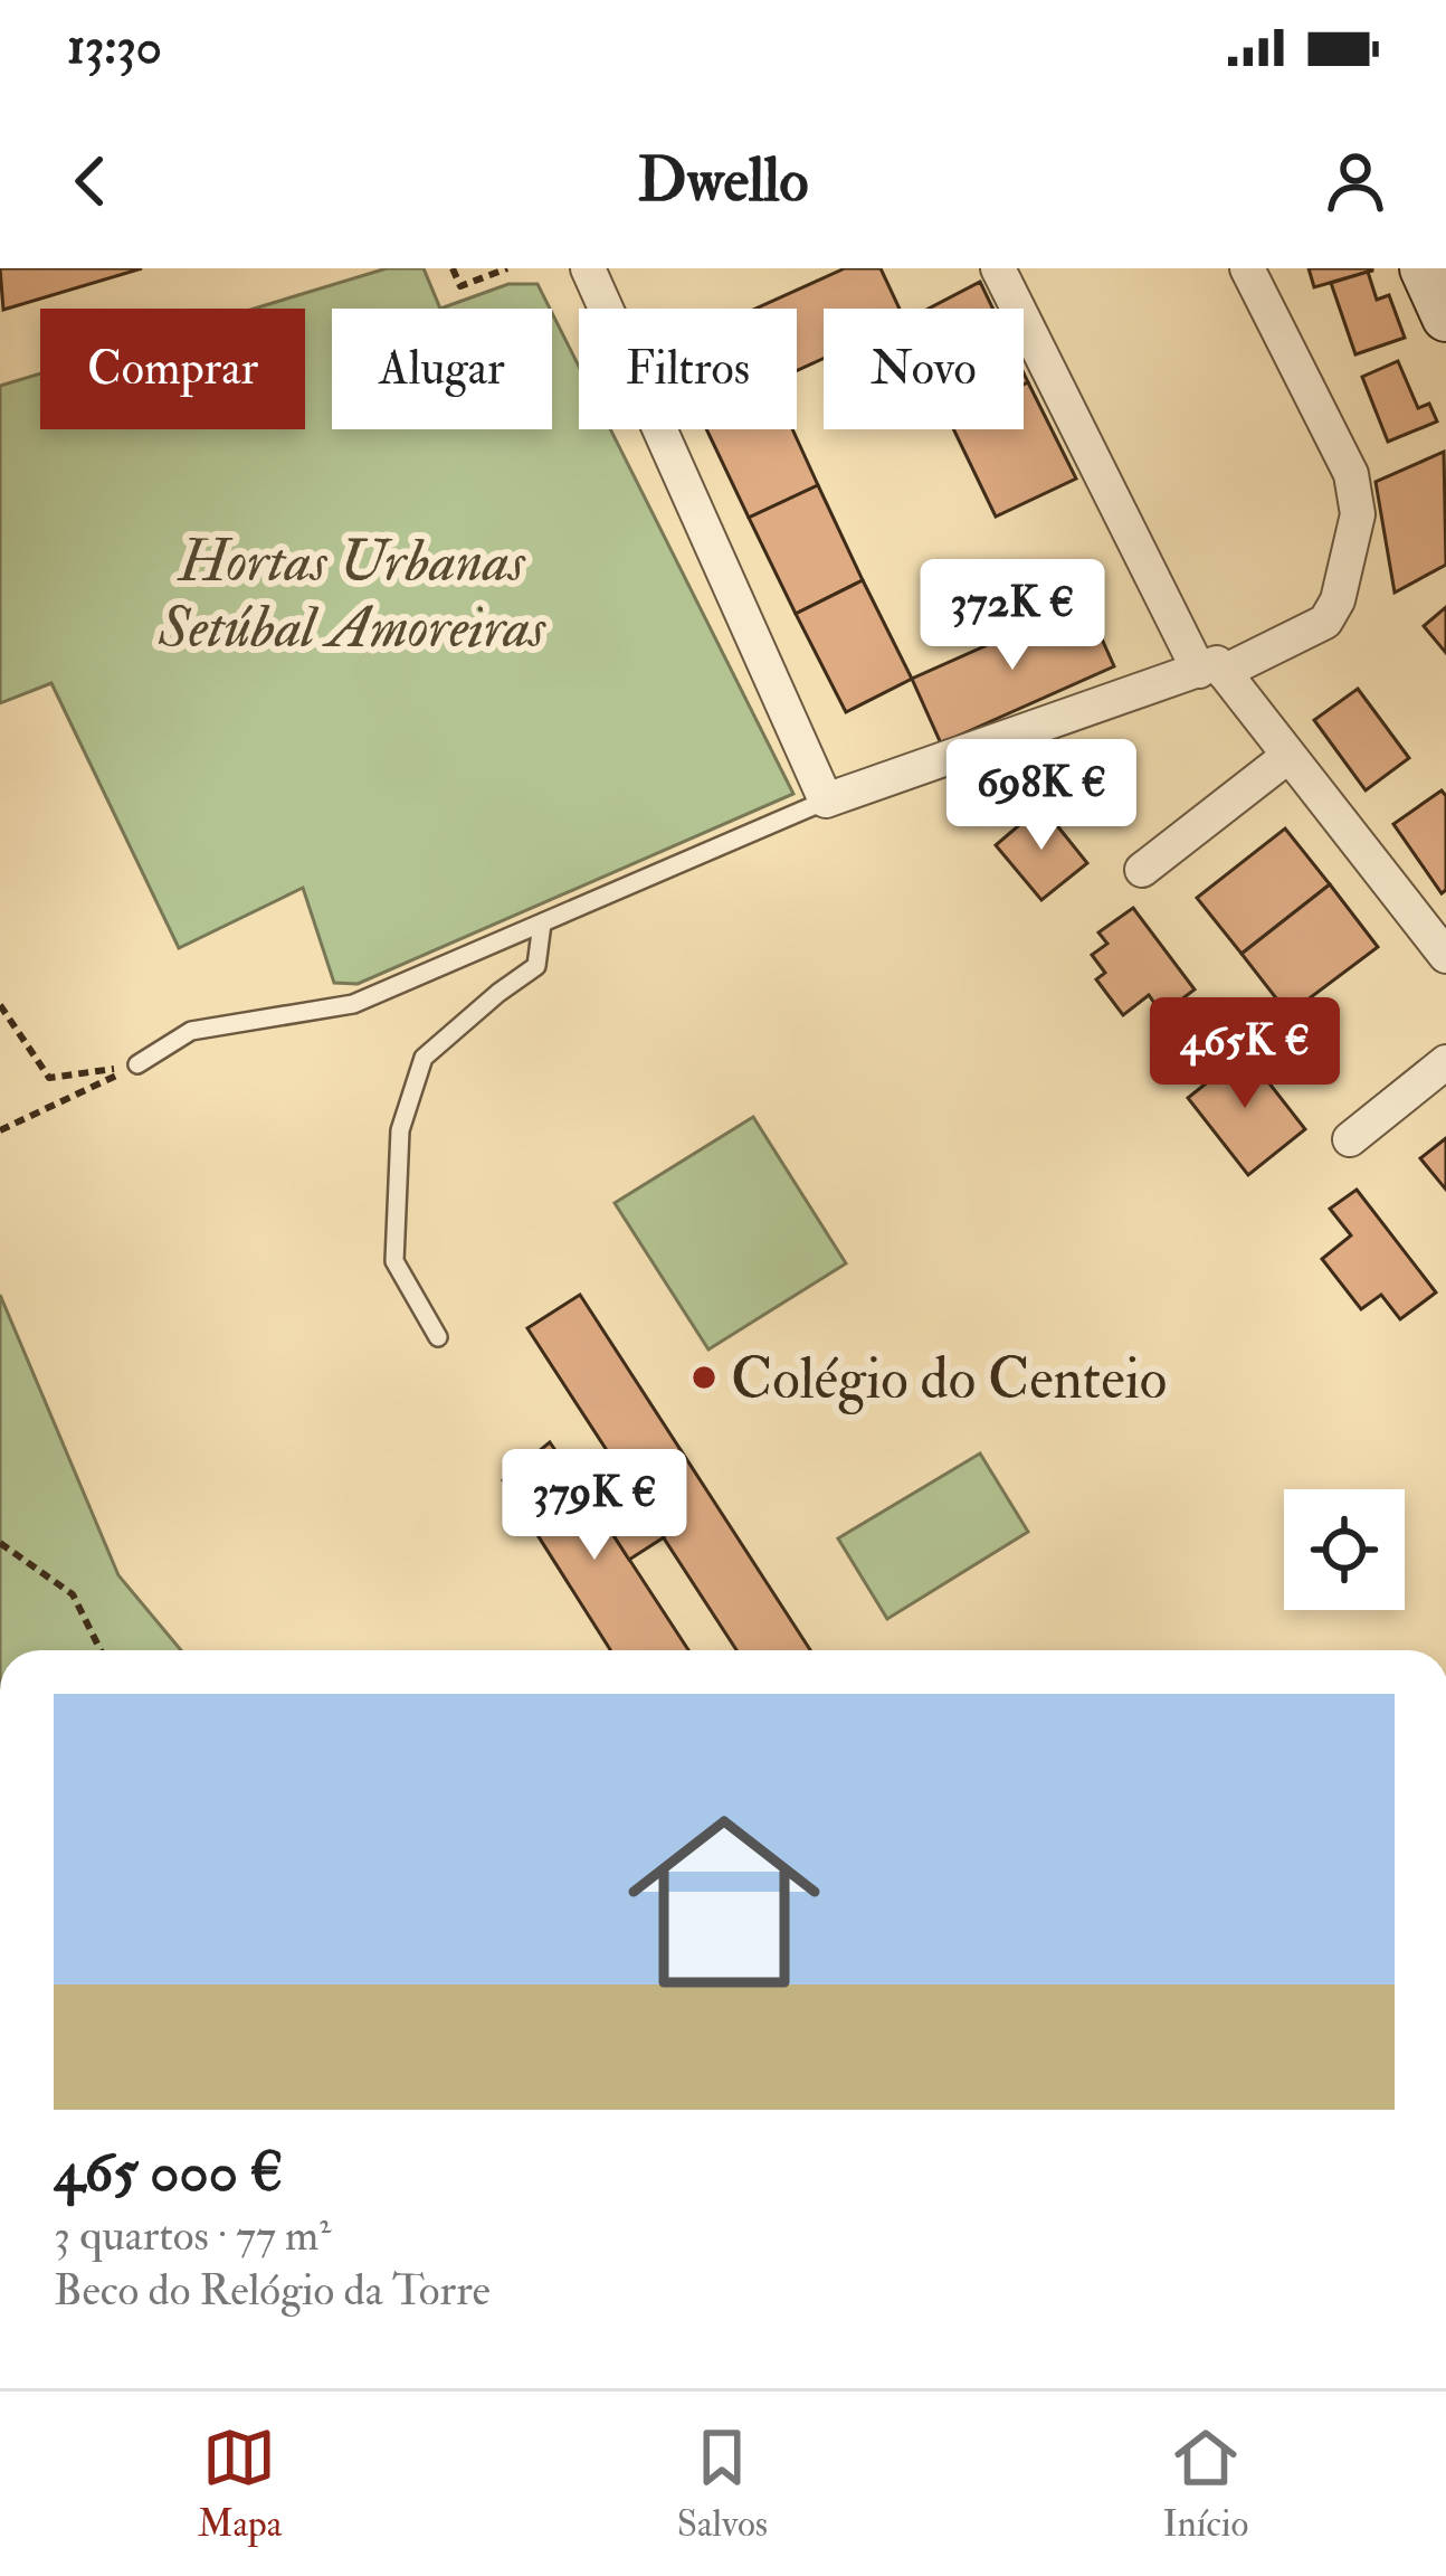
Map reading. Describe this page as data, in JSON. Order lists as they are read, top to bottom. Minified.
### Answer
{"parks":["Hortas Urbanas Setúbal Amoreiras"],"places":["Colégio do Centeio"],"page":{"status":"13:30","header":"Dwello","chip":["Comprar","Alugar","Filtros","Novo"],"price":["372K €","698K €","465K €","379K €"],"list":[{"name":"465 000 €","note":"3 quartos · 77 m² · Beco do Relógio da Torre"}],"tabs":["Mapa","Salvos","Início"]}}
